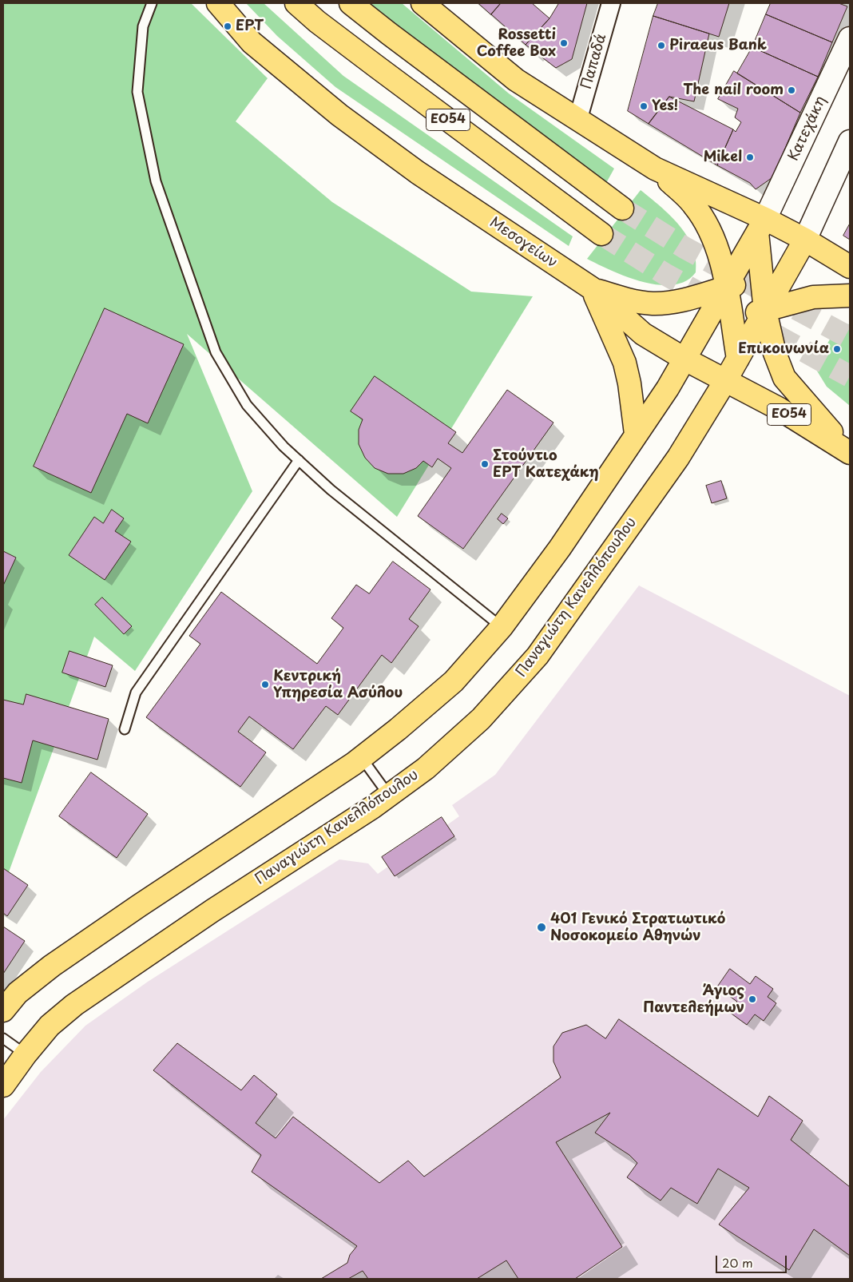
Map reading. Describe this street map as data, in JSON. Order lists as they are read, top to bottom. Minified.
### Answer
{"streets":{"main road":["ΕΟ54","Κατεχάκη","Μεσογείων","Παναγιώτη Κανελλόπουλου"],"street":["Παπαδά"]},"crossings":[["Μεσογείων","Παναγιώτη Κανελλόπουλου"]],"places":["ΕΡΤ","Rossetti Coffee Box","Piraeus Bank","The nail room","Yes!","Mikel","Επικοινωνία","Στούντιο ΕΡΤ Κατεχάκη","Κεντρική Υπηρεσία Ασύλου","401 Γενικό Στρατιωτικό Νοσοκομείο Αθηνών","Άγιος Παντελεήμων"],"scale_bar":"20 m"}
